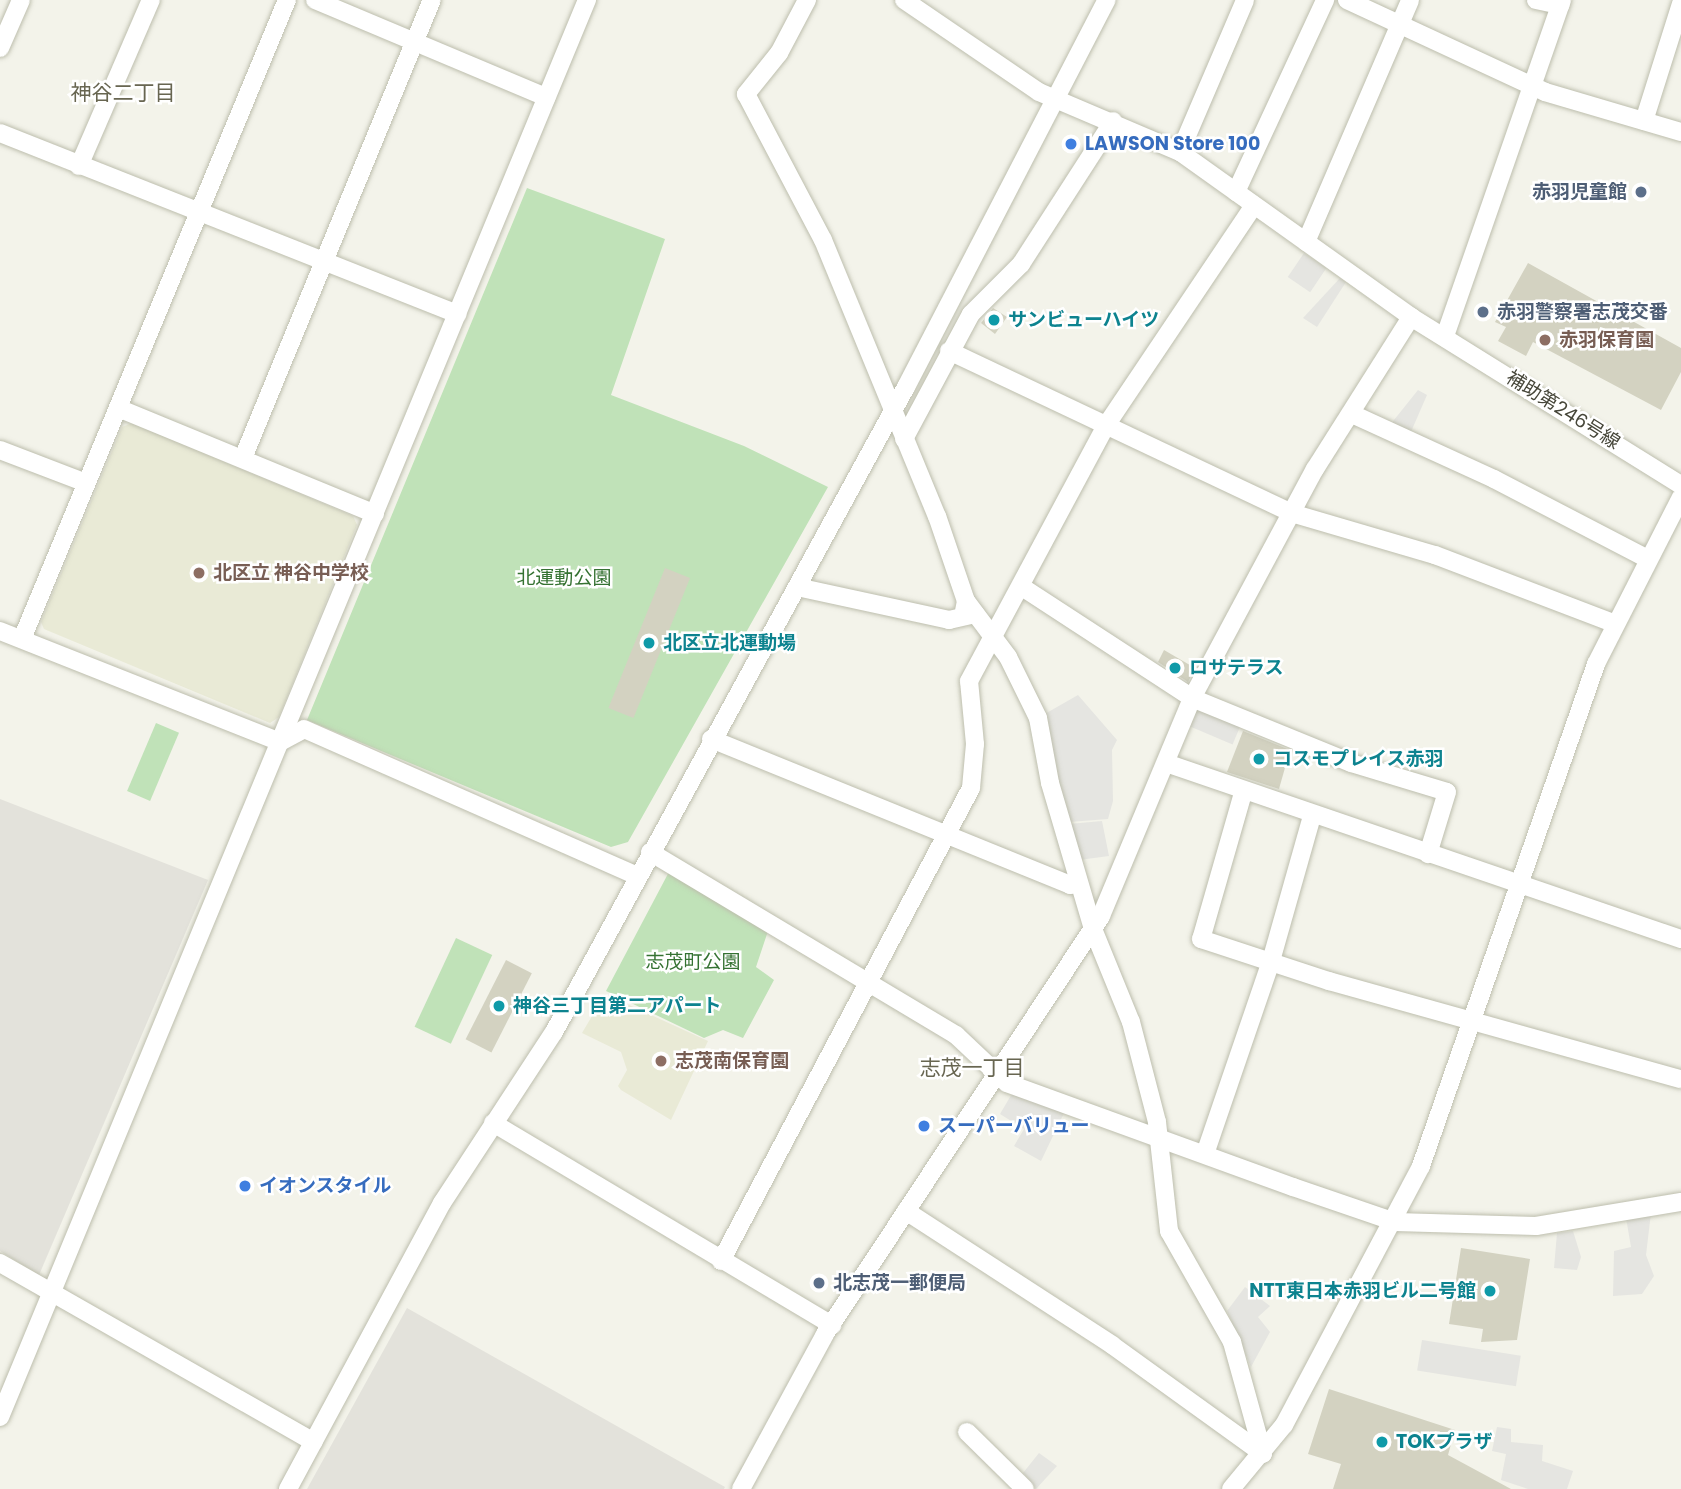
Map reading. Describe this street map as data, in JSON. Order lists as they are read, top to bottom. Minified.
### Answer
{"streets":{"street":["補助第246号線"]},"districts":["神谷二丁目","志茂一丁目"],"parks":["北運動公園","志茂町公園"],"places":["LAWSON Store 100","赤羽児童館","赤羽警察署志茂交番","サンビューハイツ","赤羽保育園","北区立 神谷中学校","北区立北運動場","ロサテラス","コスモプレイス赤羽","神谷三丁目第二アパート","志茂南保育園","スーパーバリュー","イオンスタイル","北志茂一郵便局","NTT東日本赤羽ビル二号館","TOKプラザ"]}
